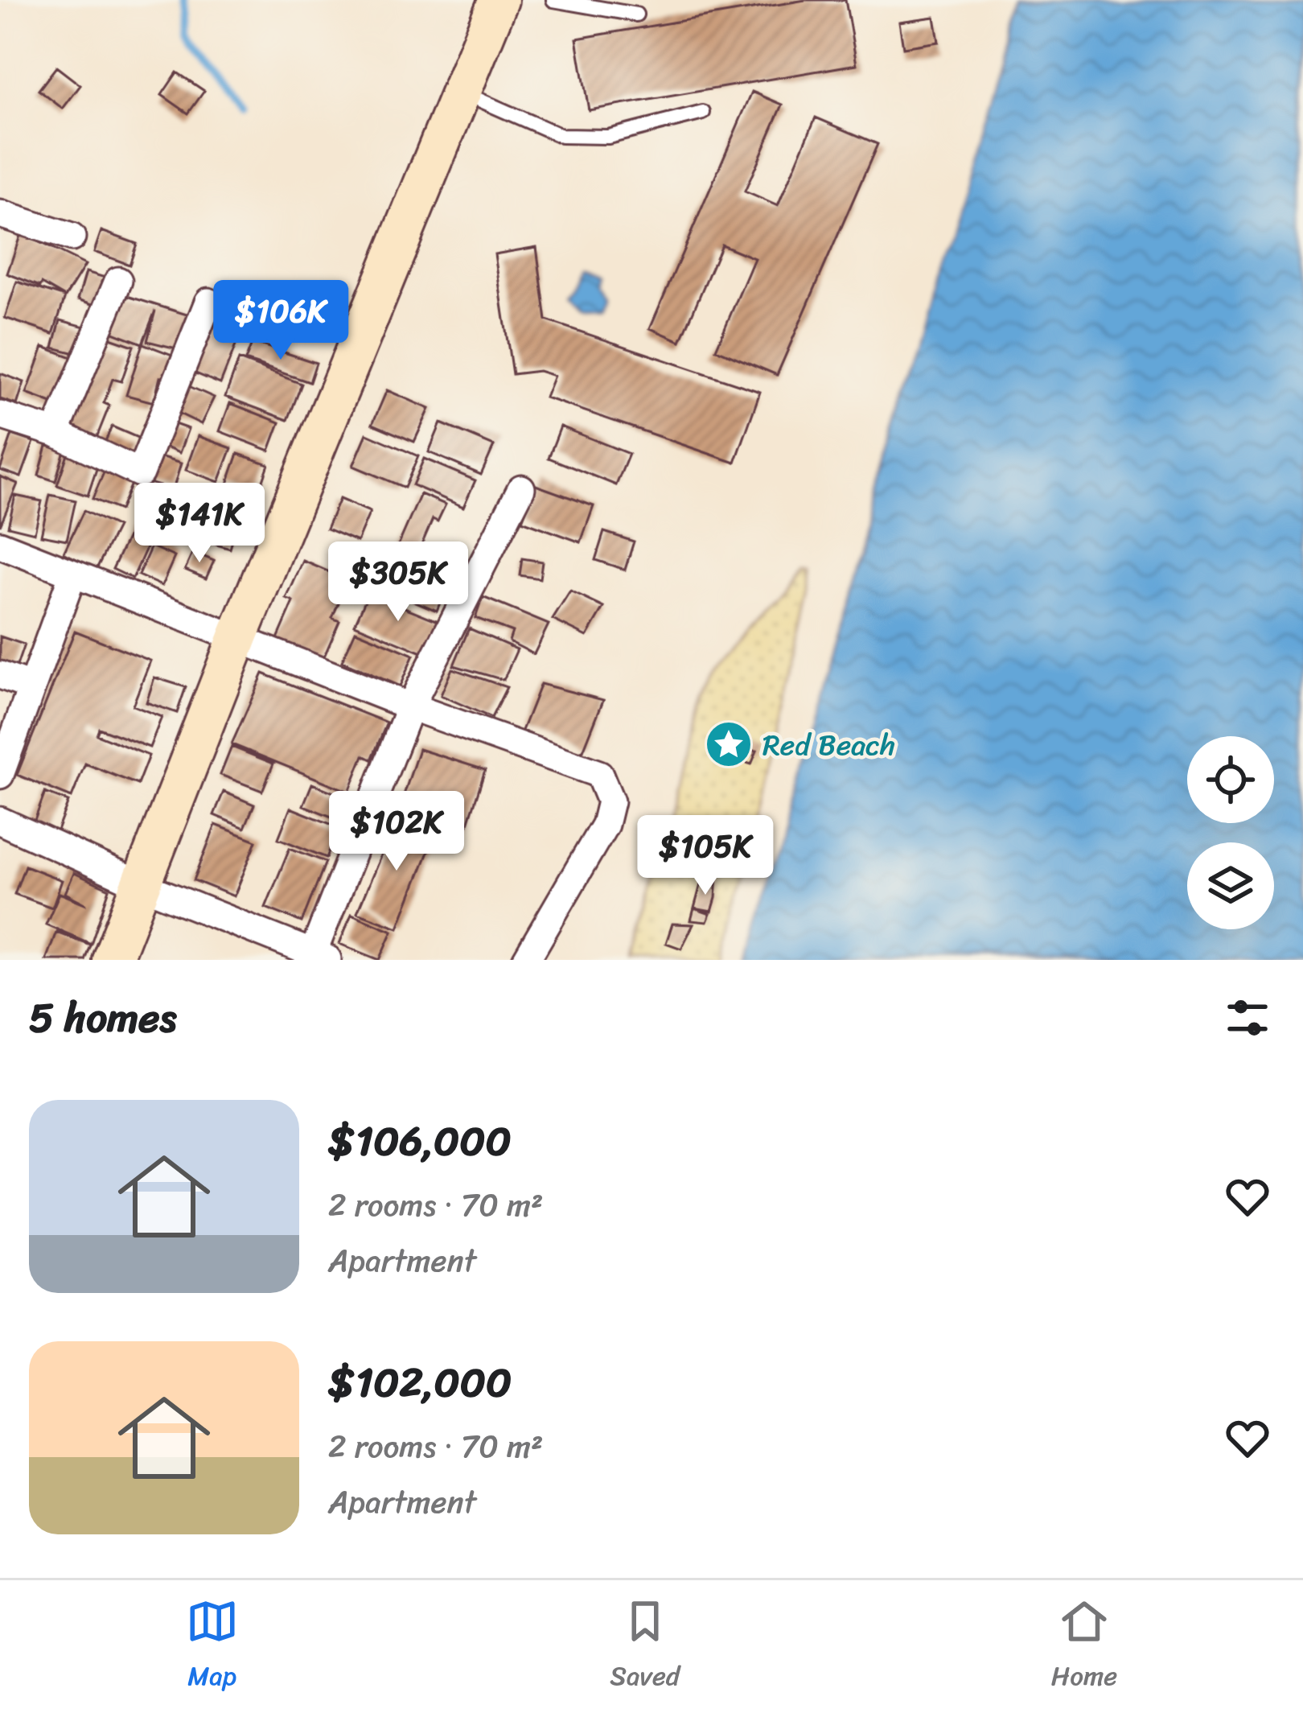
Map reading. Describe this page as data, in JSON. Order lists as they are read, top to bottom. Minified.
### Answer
{"places":{"place":["Red Beach"]},"page":{"price":["$106K","$141K","$305K","$102K","$105K"],"heading":"5 homes","list":[{"name":"$106,000","note":"2 rooms · 70 m² · Apartment"},{"name":"$102,000","note":"2 rooms · 70 m² · Apartment"}],"tabs":["Map","Saved","Home"]}}
